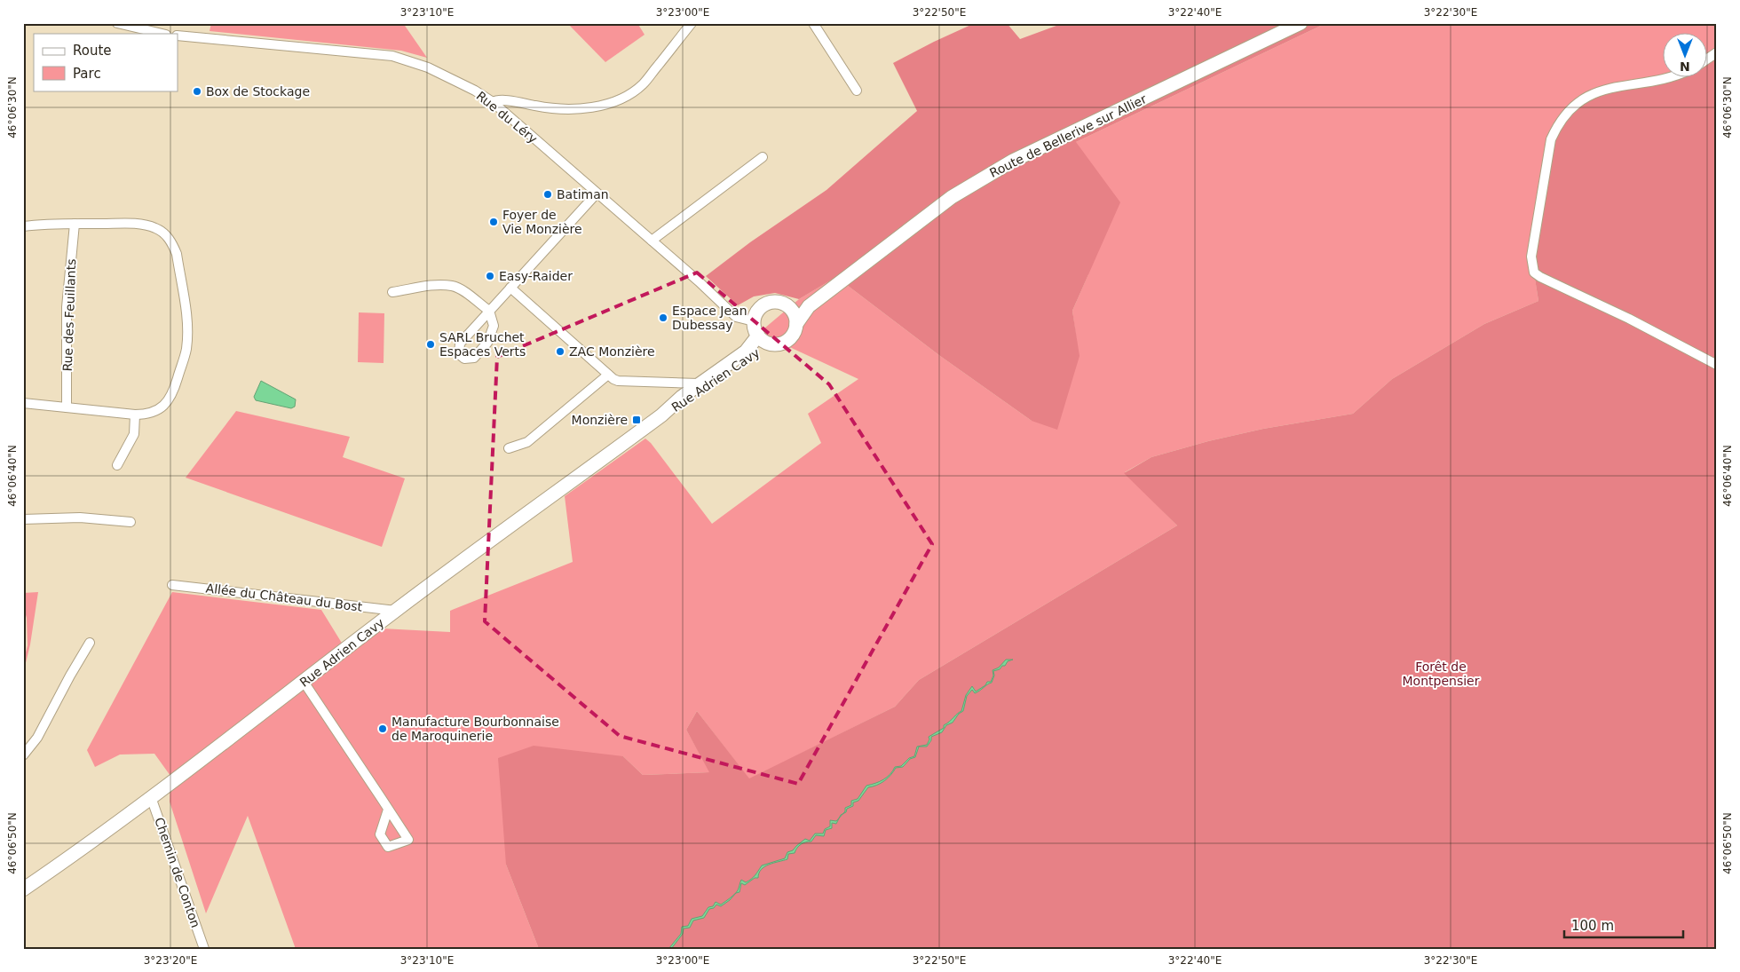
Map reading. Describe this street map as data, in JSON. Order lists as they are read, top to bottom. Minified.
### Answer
{"streets":{"main road":["Route de Bellerive sur Allier","Rue Adrien Cavy"],"street":["Rue du Léry","Rue des Feuillants","Allée du Château du Bost","Chemin de Conton"]},"crossings":[["Rue du Léry","Route de Bellerive sur Allier"],["Rue du Léry","Rue Adrien Cavy"],["Route de Bellerive sur Allier","Rue Adrien Cavy"],["Rue Adrien Cavy","Allée du Château du Bost"],["Rue Adrien Cavy","Chemin de Conton"]],"parks":["Forêt de Montpensier"],"places":{"other":["Box de Stockage","Batiman","Foyer de Vie Monzière","Easy-Raider","Espace Jean Dubessay","SARL Bruchet Espaces Verts","ZAC Monzière","Manufacture Bourbonnaise de Maroquinerie"],"transit":["Monzière"]},"legend":["Route","Parc"],"scale_bar":"100 m","north":"bottom","coordinates":["3°23'10\"E","3°23'00\"E","3°22'50\"E","3°22'40\"E","3°22'30\"E","46°06'30\"N","46°06'40\"N","46°06'50\"N","3°23'20\"E"]}
